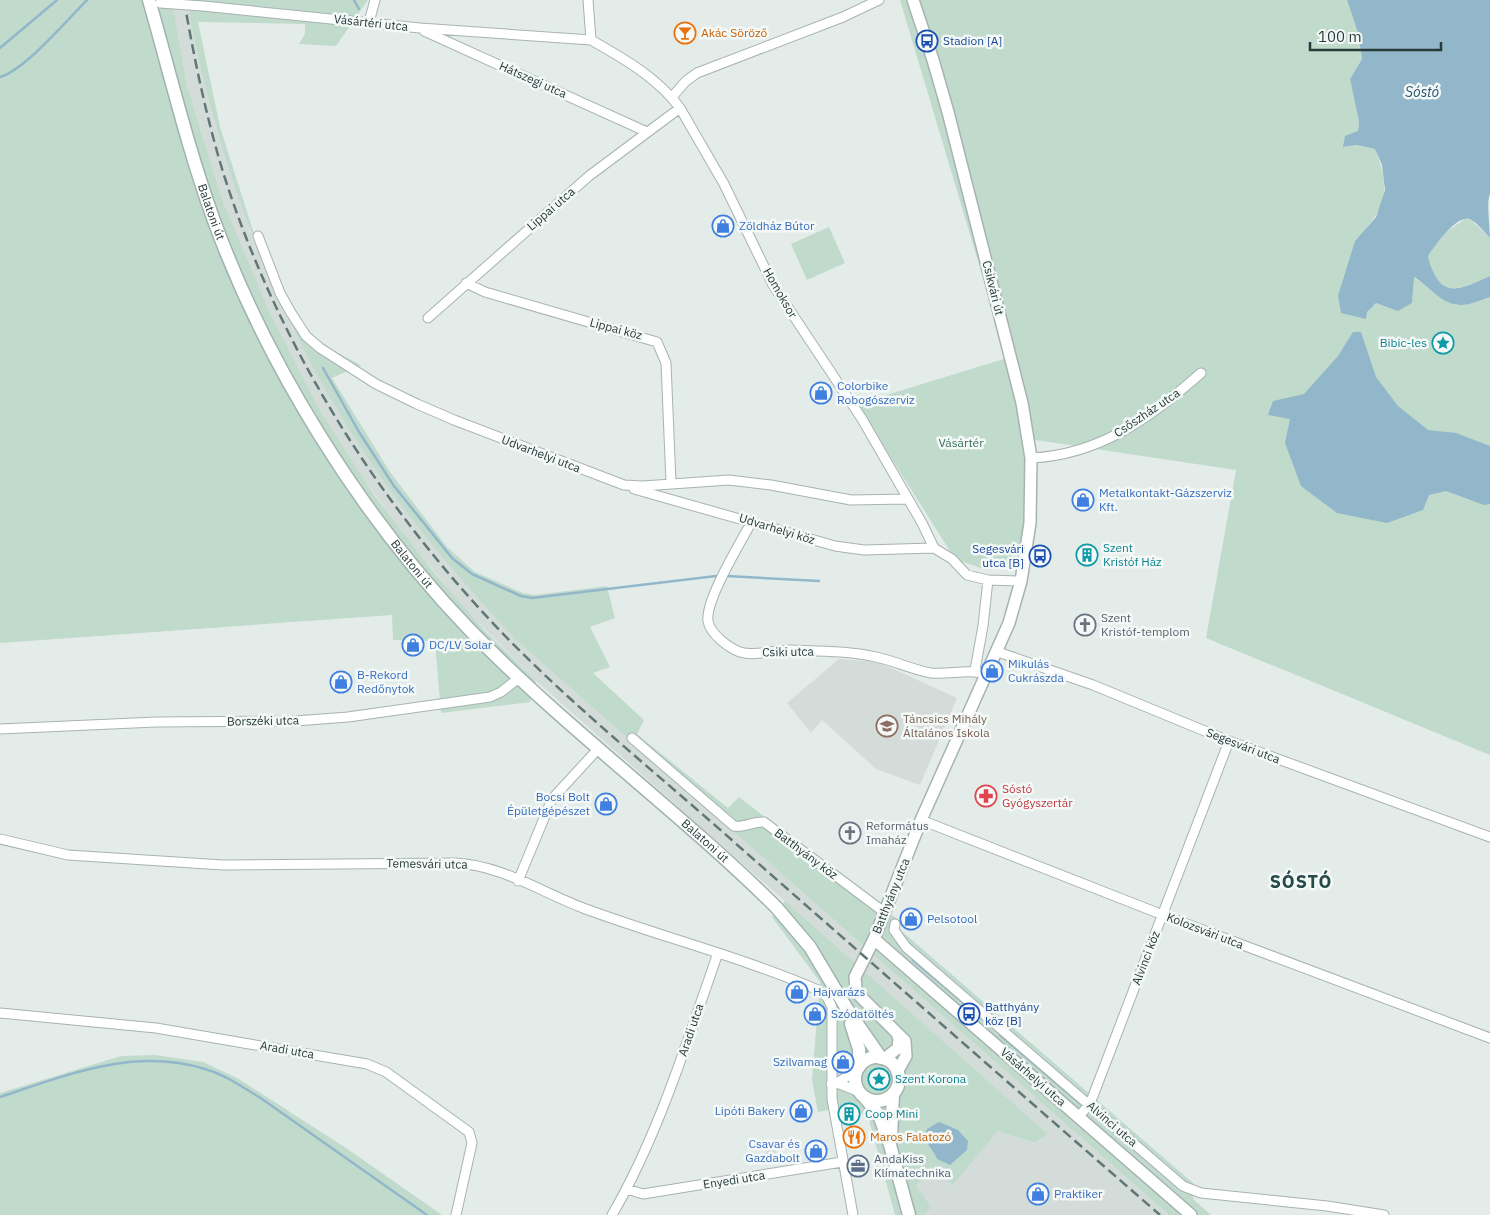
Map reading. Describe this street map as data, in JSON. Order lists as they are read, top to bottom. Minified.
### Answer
{"streets":{"main road":["Balatoni út"],"street":["Vásártéri utca","Hátszegi utca","Lippai utca","Csikvári út","Homoksor","Lippai köz","Csőszház utca","Udvarhelyi utca","Udvarhelyi köz","Csiki utca","Borszéki utca","Segesvári utca","Batthyány köz","Temesvári utca","Batthyány utca","Kolozsvári utca","Alvinci köz","Aradi utca","Vásárhelyi utca","Alvinci utca","Enyedi utca"]},"crossings":[["Vásártéri utca","Hátszegi utca"],["Vásártéri utca","Balatoni út"],["Vásártéri utca","Homoksor"],["Hátszegi utca","Lippai utca"],["Lippai utca","Homoksor"],["Lippai utca","Lippai köz"],["Balatoni út","Borszéki utca"],["Balatoni út","Batthyány utca"],["Csikvári út","Homoksor"],["Csikvári út","Csőszház utca"],["Csikvári út","Batthyány utca"],["Homoksor","Udvarhelyi utca"],["Homoksor","Udvarhelyi köz"],["Homoksor","Batthyány utca"],["Lippai köz","Udvarhelyi utca"],["Udvarhelyi utca","Udvarhelyi köz"],["Udvarhelyi köz","Csiki utca"],["Csiki utca","Batthyány utca"],["Segesvári utca","Batthyány utca"],["Segesvári utca","Alvinci köz"],["Batthyány köz","Batthyány utca"],["Temesvári utca","Aradi utca"],["Batthyány utca","Kolozsvári utca"],["Batthyány utca","Vásárhelyi utca"],["Kolozsvári utca","Alvinci köz"],["Alvinci köz","Vásárhelyi utca"],["Alvinci köz","Alvinci utca"],["Aradi utca","Enyedi utca"]],"districts":["SÓSTÓ"],"water":["Sóstó"],"parks":["Vásártér"],"places":{"bar":["Akác Söröző"],"bus stop":["Stadion [A]","Segesvári utca [B]","Batthyány köz [B]"],"shop":["Zöldház Bútor","Colorbike Robogószerviz","Metalkontakt-Gázszerviz Kft.","DC/LV Solar","Mikulás Cukrászda","B-Rekord Redőnytok","Bocsi Bolt Épületgépészet","Pelsotool","Hajvarázs","Szódatöltés","Szilvamag","Lipóti Bakery","Csavar és Gazdabolt","Praktiker"],"place":["Bibic-les","Szent Korona"],"building":["Szent Kristóf Ház","Coop Mini"],"church":["Szent Kristóf-templom","Református Imaház"],"school or university":["Táncsics Mihály Általános Iskola"],"pharmacy":["Sóstó Gyógyszertár"],"restaurant":["Maros Falatozó"],"office":["AndaKiss Klímatechnika"]},"scale_bar":"100 m"}
